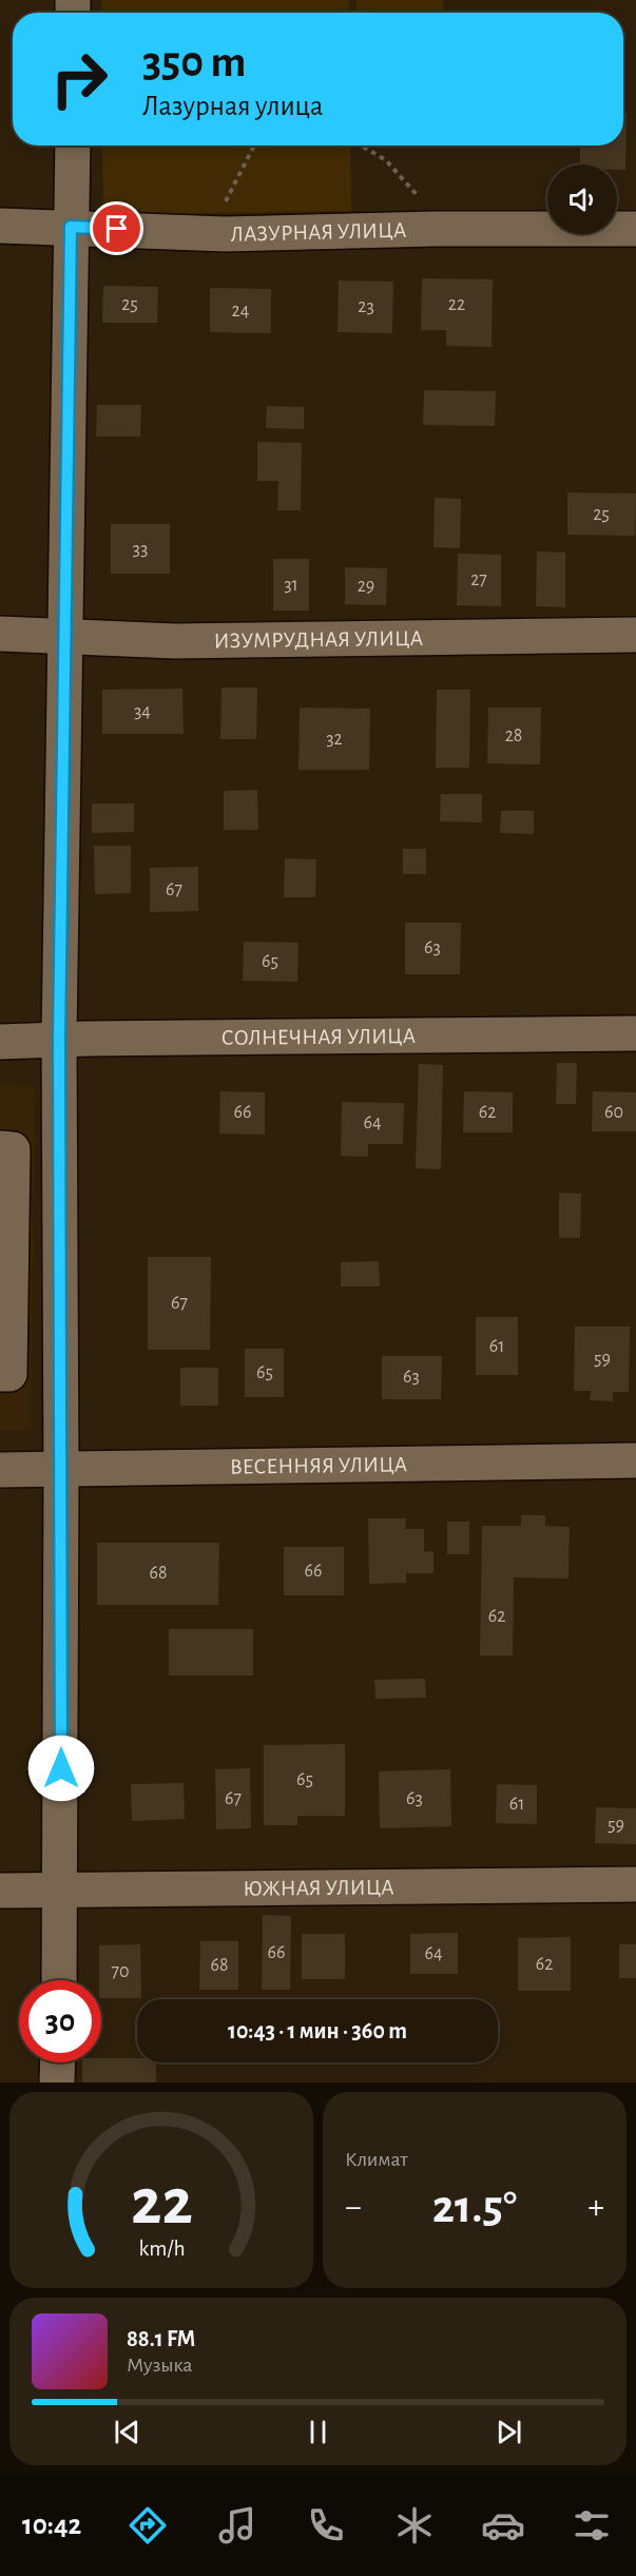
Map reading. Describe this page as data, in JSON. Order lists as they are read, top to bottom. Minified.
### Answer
{"streets":{"street":["ЛАЗУРНАЯ УЛИЦА","ИЗУМРУДНАЯ УЛИЦА","СОЛНЕЧНАЯ УЛИЦА","ВЕСЕННЯЯ УЛИЦА","ЮЖНАЯ УЛИЦА"]},"house_numbers":["25","22","23","24","25","33","27","31","29","34","28","32","67","63","65","66","62","60","64","67","61","59","65","63","66","68","62","65","67","63","61","59","66","64","62","68","70"],"page":{"turn":["350 m","Лазурная улица"],"limit":"30","trip":"10:43 · 1 мин · 360 m","tile":"Климат","heat":["−","21.5°","+"],"song":["88.1 FM","Музыка"],"tabs":"10:42","gauge":["22","km/h"]}}
